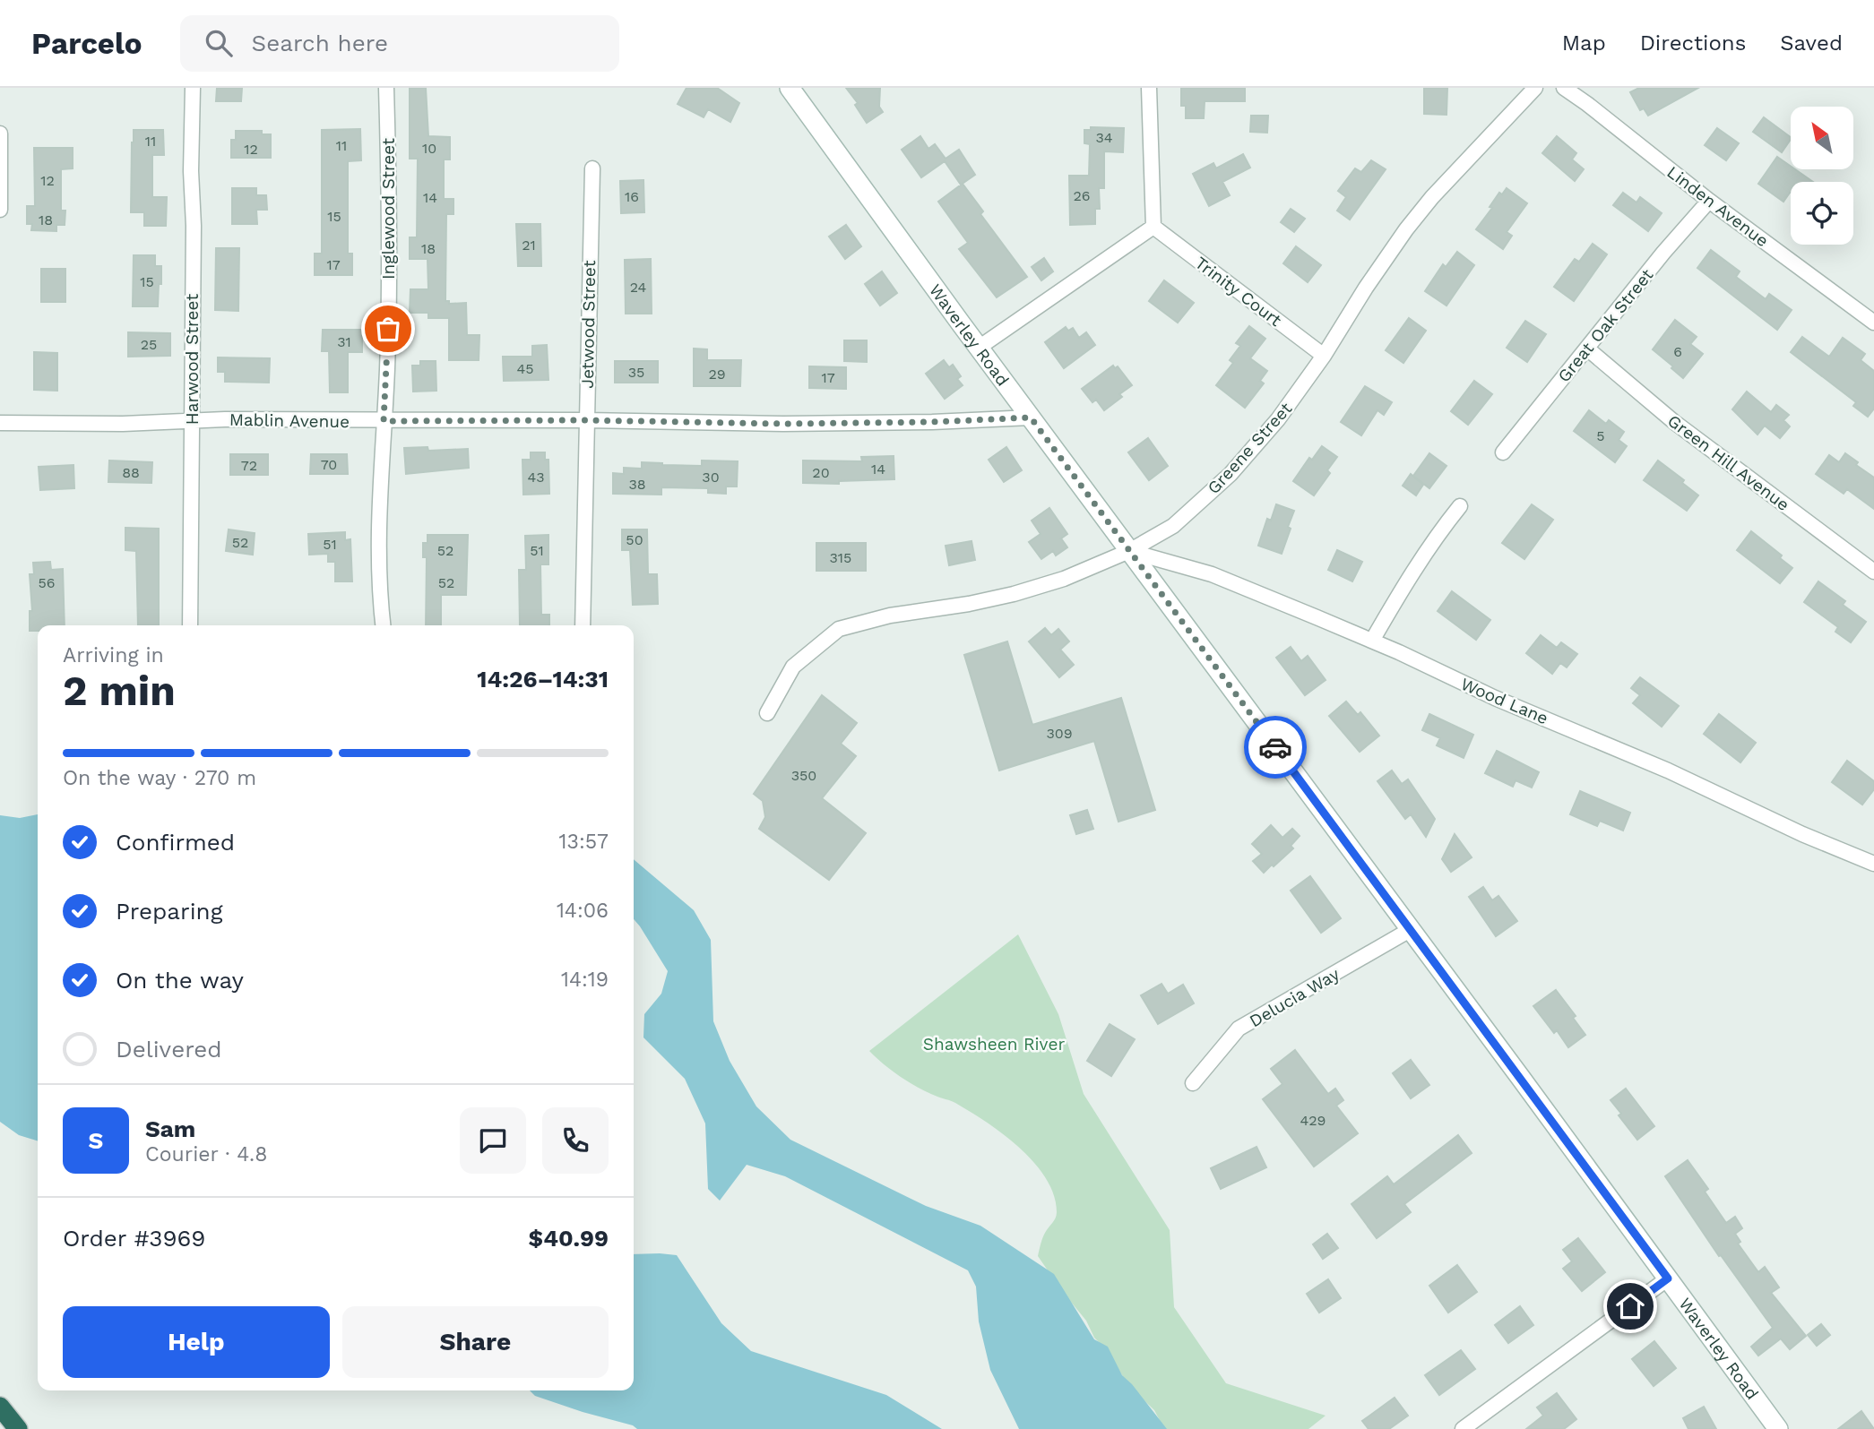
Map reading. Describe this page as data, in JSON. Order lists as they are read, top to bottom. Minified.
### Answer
{"streets":{"main road":["Waverley Road"],"street":["Linden Avenue","Inglewood Street","Trinity Court","Jetwood Street","Great Oak Street","Harwood Street","Mablin Avenue","Greene Street","Green Hill Avenue","Wood Lane","Delucia Way"]},"crossings":[["Linden Avenue","Great Oak Street"],["Inglewood Street","Mablin Avenue"],["Trinity Court","Greene Street"],["Jetwood Street","Mablin Avenue"],["Great Oak Street","Green Hill Avenue"],["Waverley Road","Mablin Avenue"],["Waverley Road","Greene Street"],["Waverley Road","Wood Lane"],["Waverley Road","Delucia Way"],["Harwood Street","Mablin Avenue"],["Greene Street","Wood Lane"]],"parks":["Shawsheen River"],"house_numbers":["34","11","11","10","12","12","26","16","14","15","18","21","18","17","15","24","31","25","6","45","35","29","17","5","70","72","14","88","20","43","30","38","50","52","51","52","51","315","56","52","309","350","429"],"north":"top left","page":{"header":"Parcelo","search":"Search here","nav":["Map","Directions","Saved"],"heading":["2 min","Arriving in","14:26–14:31"],"panel":["Sam","Courier · 4.8","Order #3969","$40.99"],"bar":"On the way · 270 m","list":[["Confirmed","13:57"],["Preparing","14:06"],["On the way","14:19"],"Delivered"],"round":"S","buttons":["Help","Share"]}}
